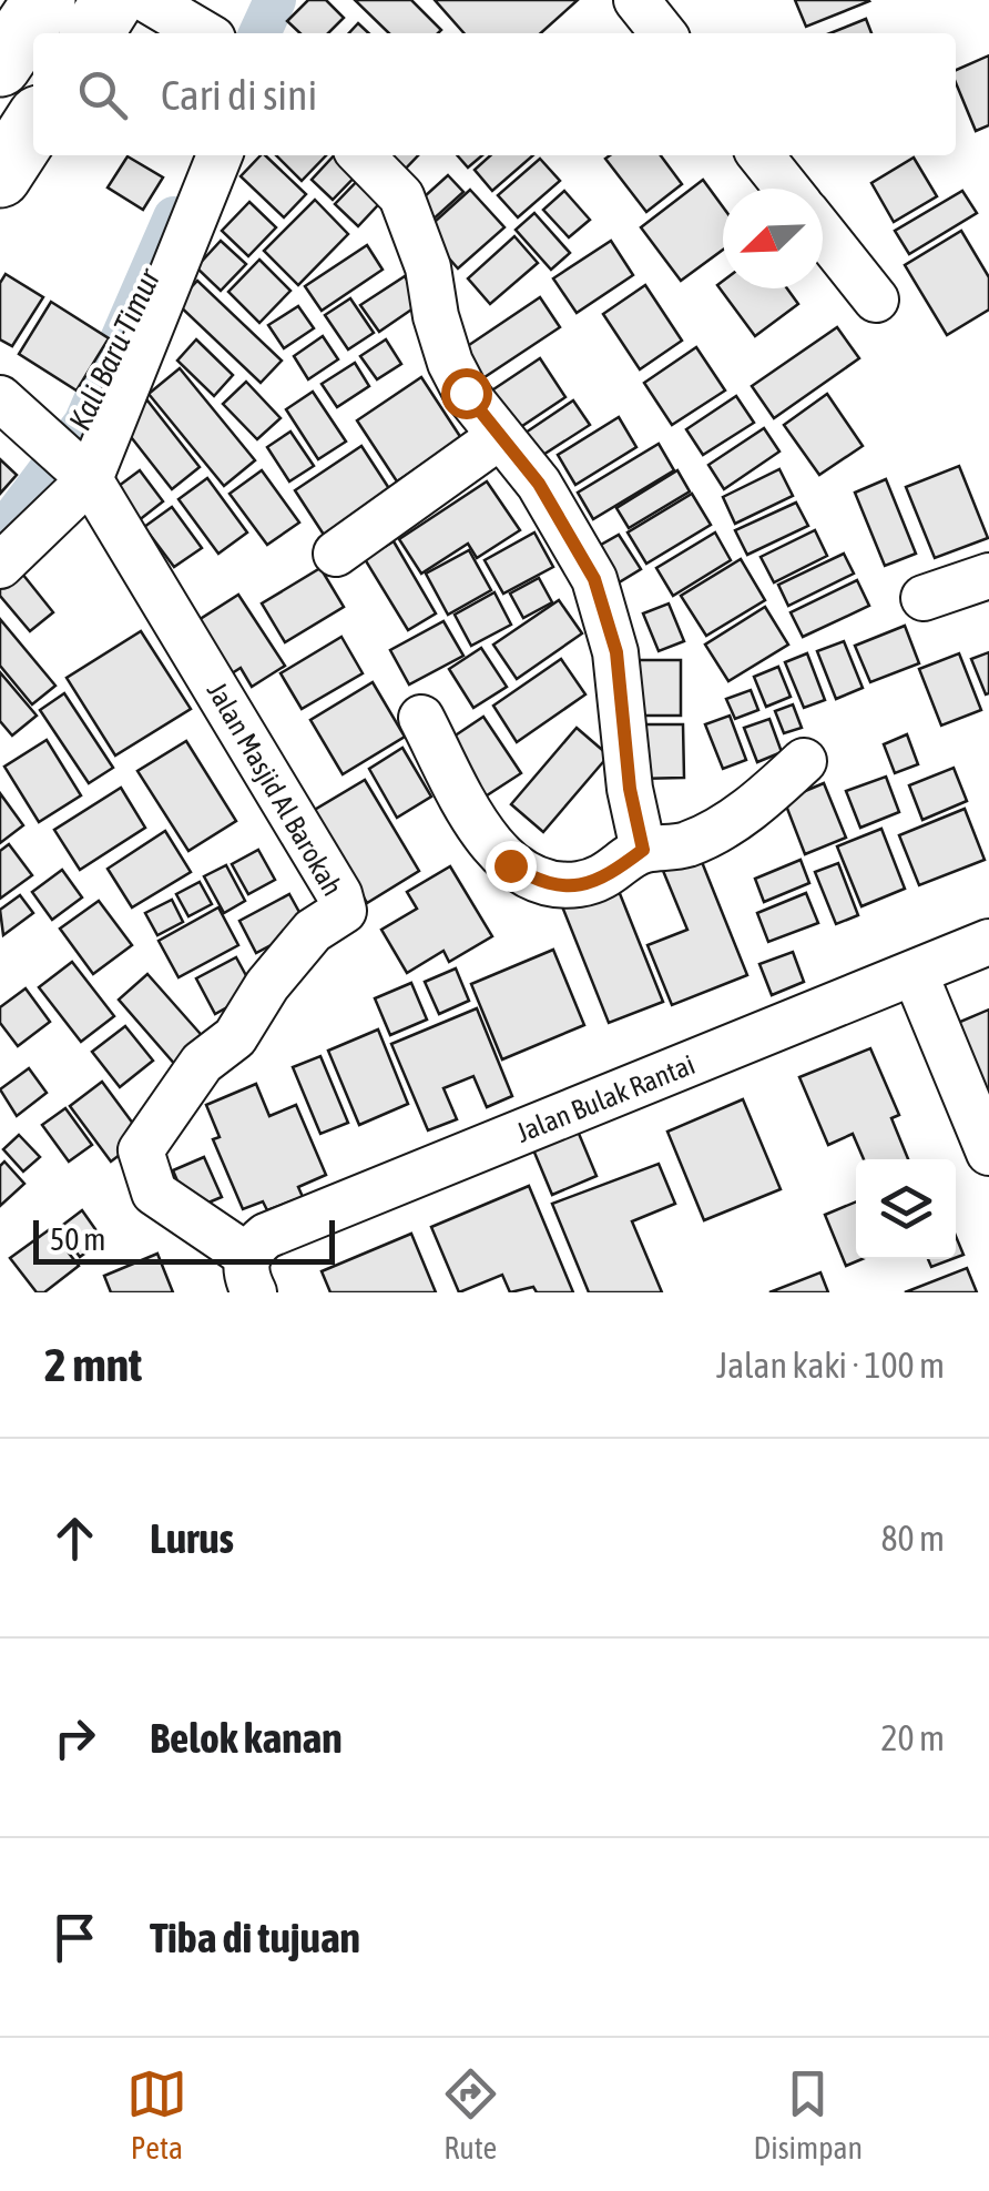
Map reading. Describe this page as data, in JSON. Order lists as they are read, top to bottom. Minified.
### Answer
{"streets":{"street":["Jalan Masjid Al Barokah","Jalan Bulak Rantai"]},"crossings":[["Jalan Masjid Al Barokah","Jalan Bulak Rantai"]],"water":["Kali Baru Timur"],"scale_bar":"50 m","north":"bottom left","page":{"search":"Cari di sini","scale":"50 m","heading":["2 mnt","Jalan kaki · 100 m"],"list":[["Lurus","80 m"],["Belok kanan","20 m"],"Tiba di tujuan"],"nav":["Peta","Rute","Disimpan"]}}
